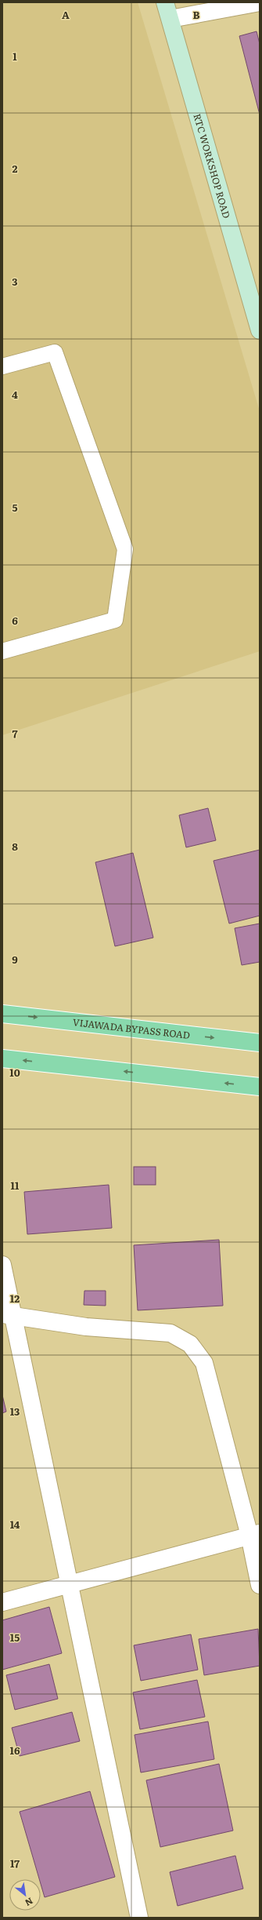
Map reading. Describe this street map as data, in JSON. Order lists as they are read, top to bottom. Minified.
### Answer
{"streets":{"main road":["VIJAWADA BYPASS ROAD"],"street":["RTC WORKSHOP ROAD"]},"north":"bottom right","grid":{"columns":["A","B"],"rows":["1","2","3","4","5","6","7","8","9","10","11","12","13","14","15","16","17"]}}
